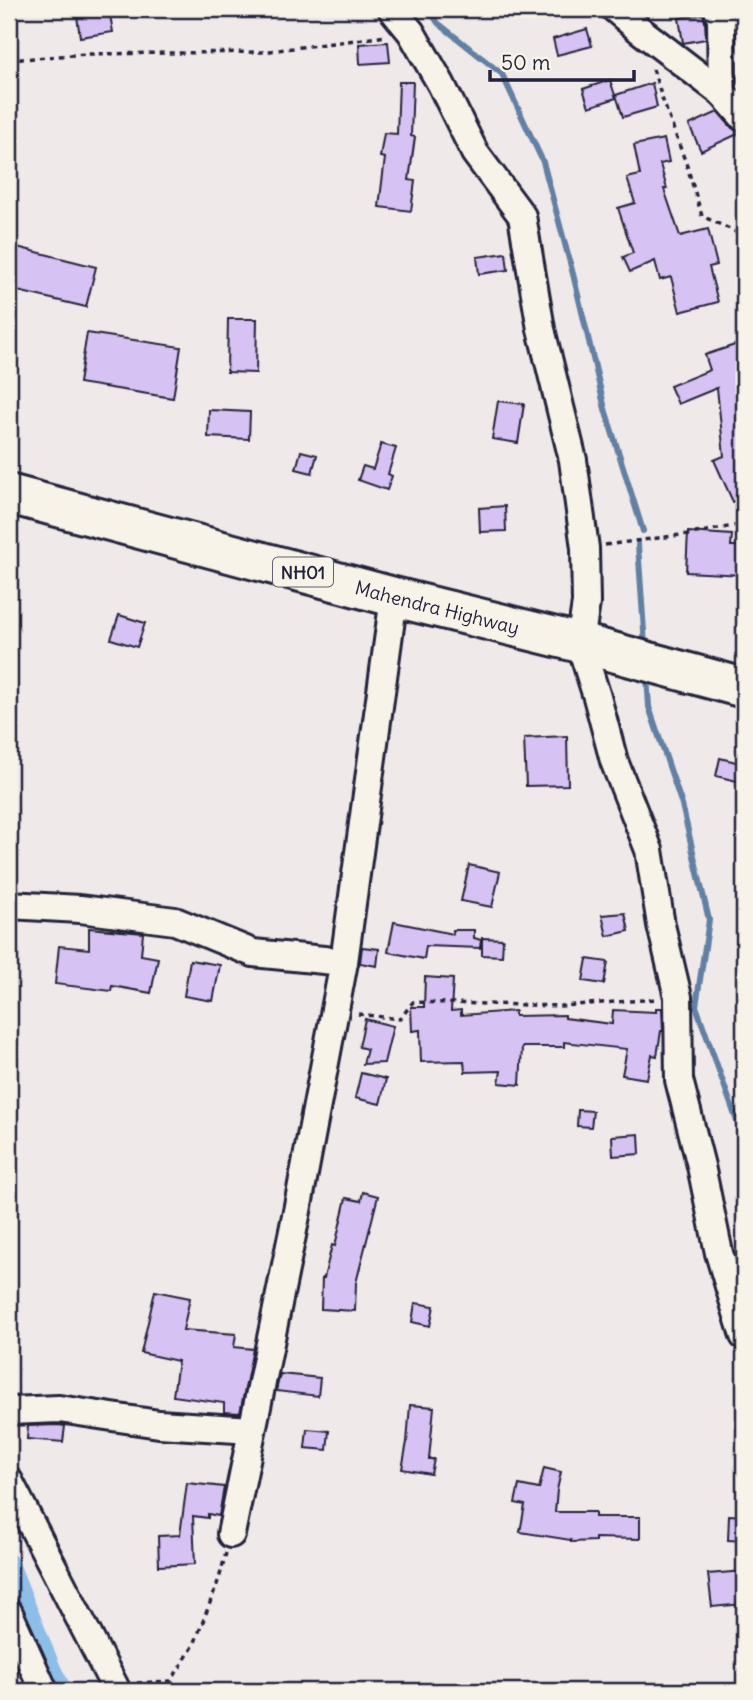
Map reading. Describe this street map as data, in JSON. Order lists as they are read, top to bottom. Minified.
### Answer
{"streets":{"highway":["NH01","Mahendra Highway"]},"scale_bar":"50 m"}
